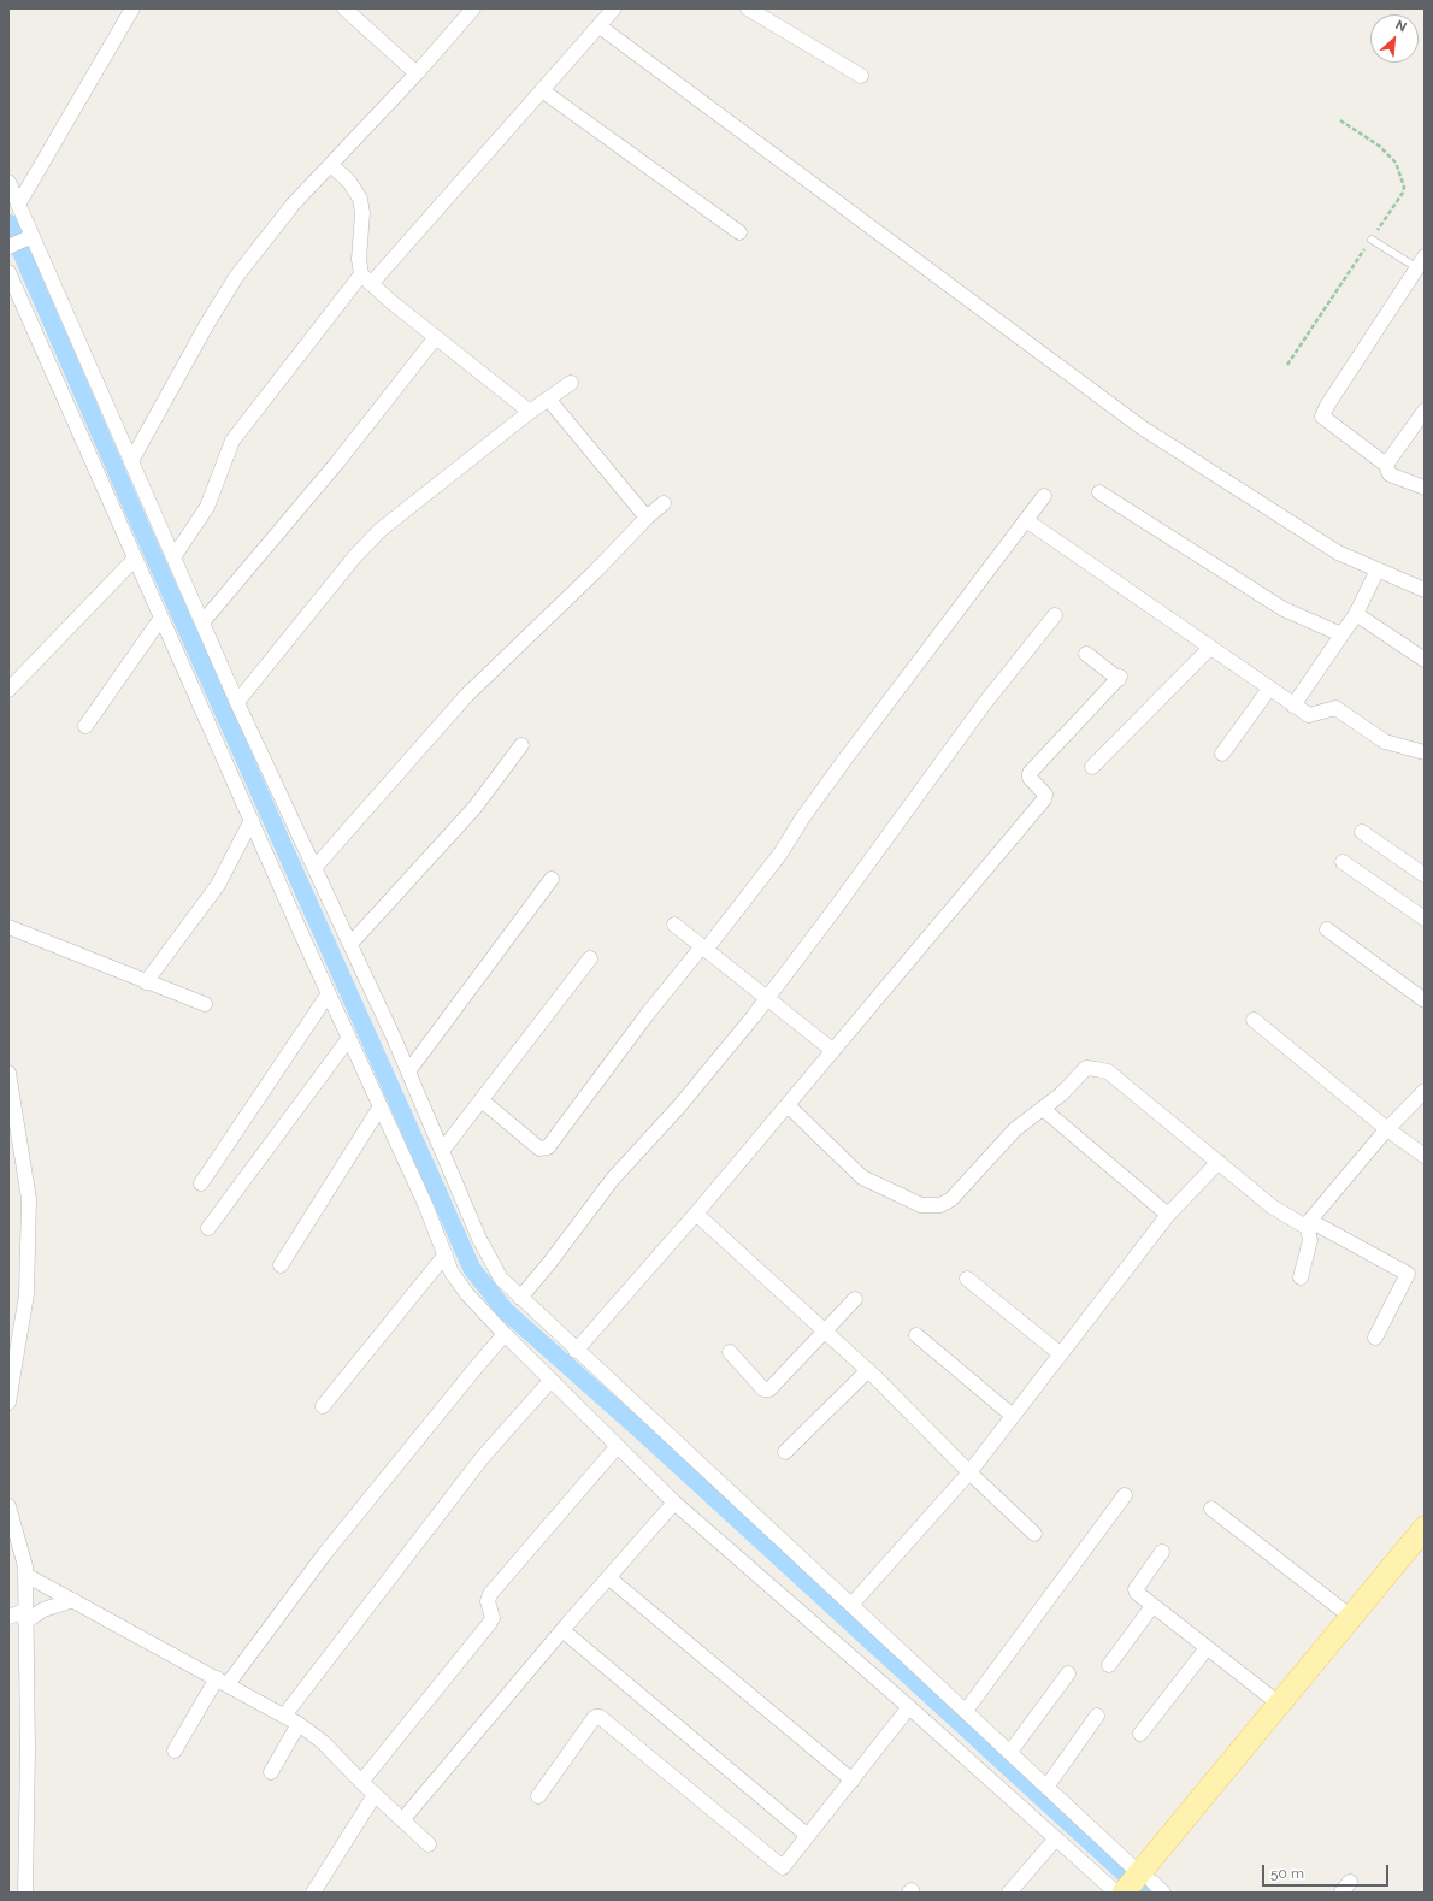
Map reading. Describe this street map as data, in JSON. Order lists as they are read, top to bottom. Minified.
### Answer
{"scale_bar":"50 m","north":"top right"}
